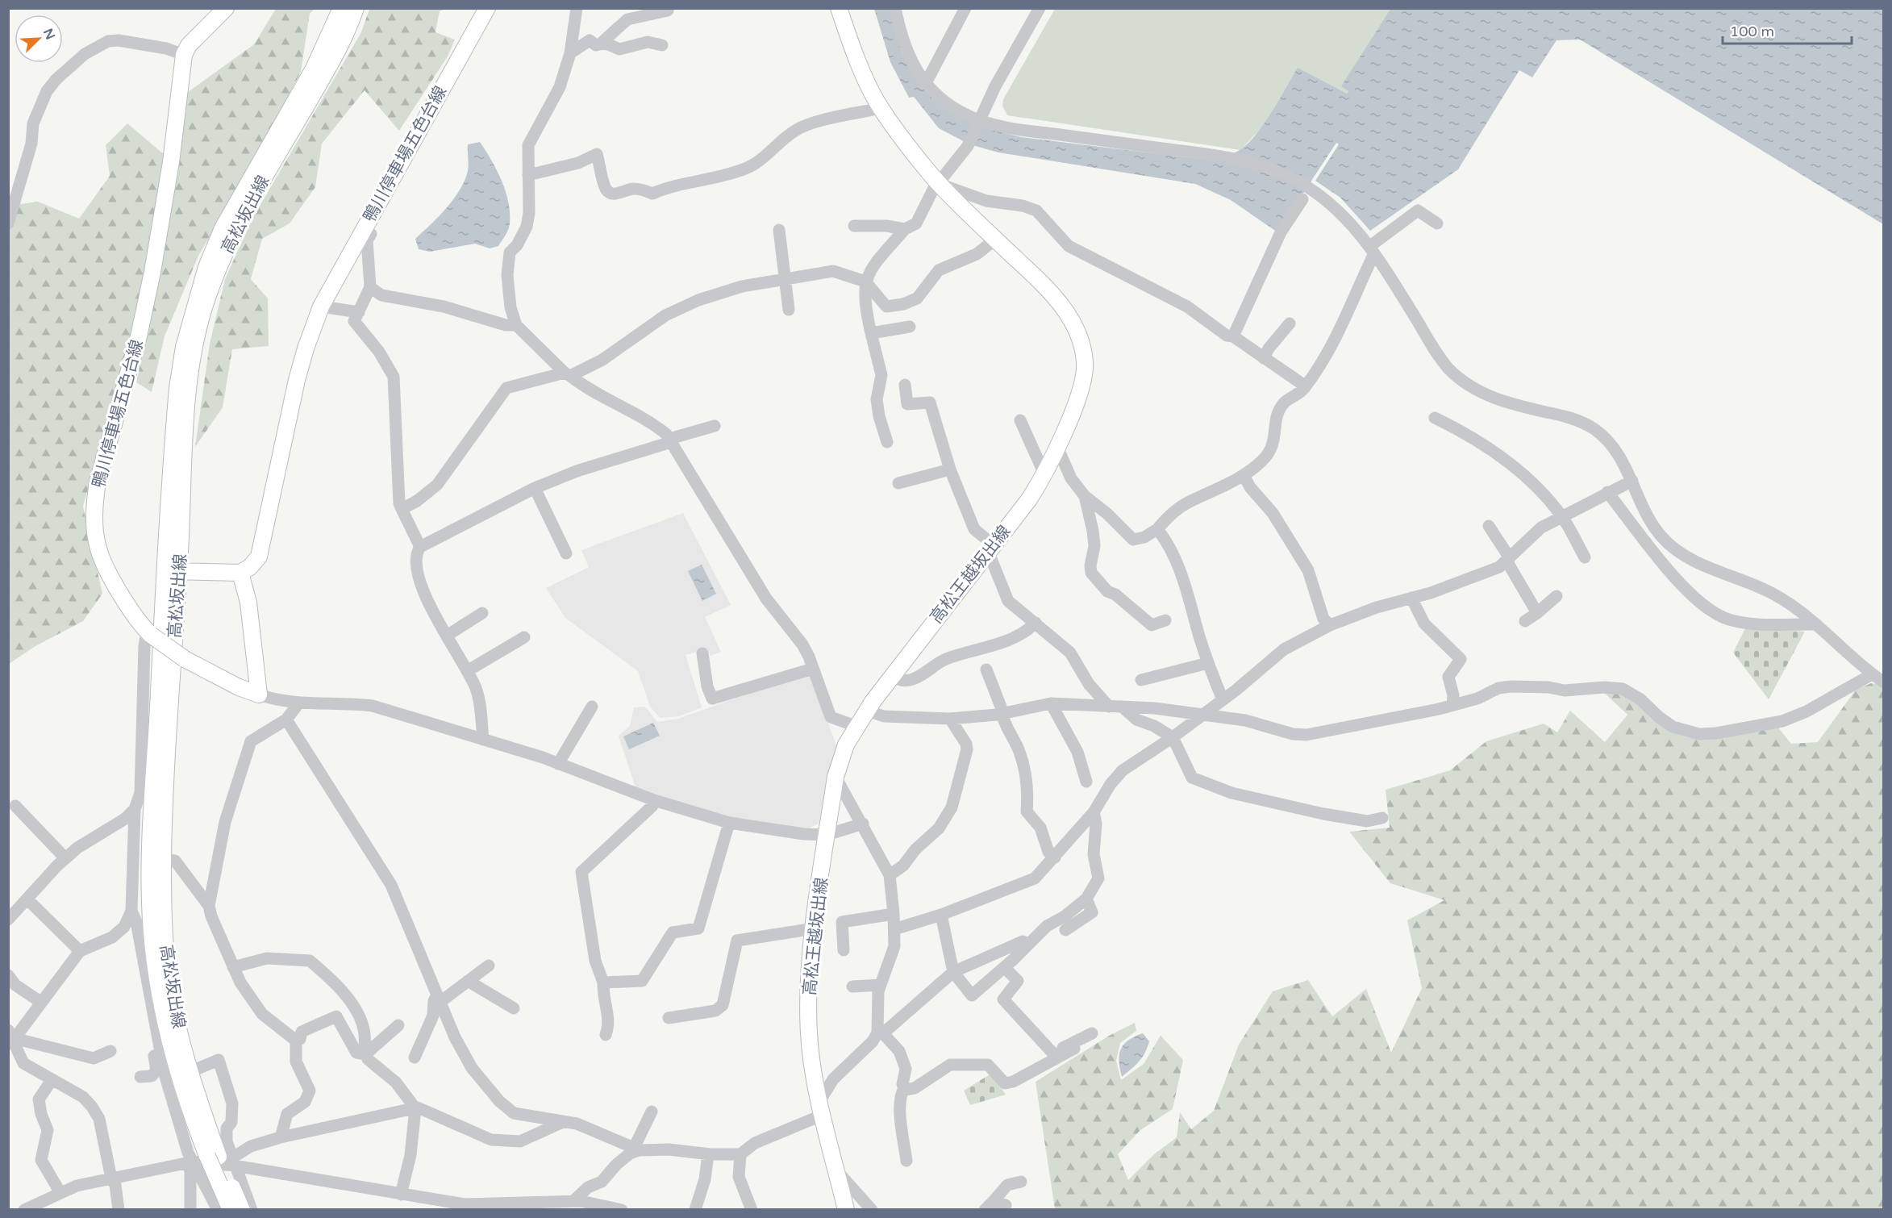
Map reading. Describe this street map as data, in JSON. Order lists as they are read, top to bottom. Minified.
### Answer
{"streets":{"main road":["鴨川停車場五色台線","高松坂出線","高松王越坂出線"]},"scale_bar":"100 m","north":"top right"}
